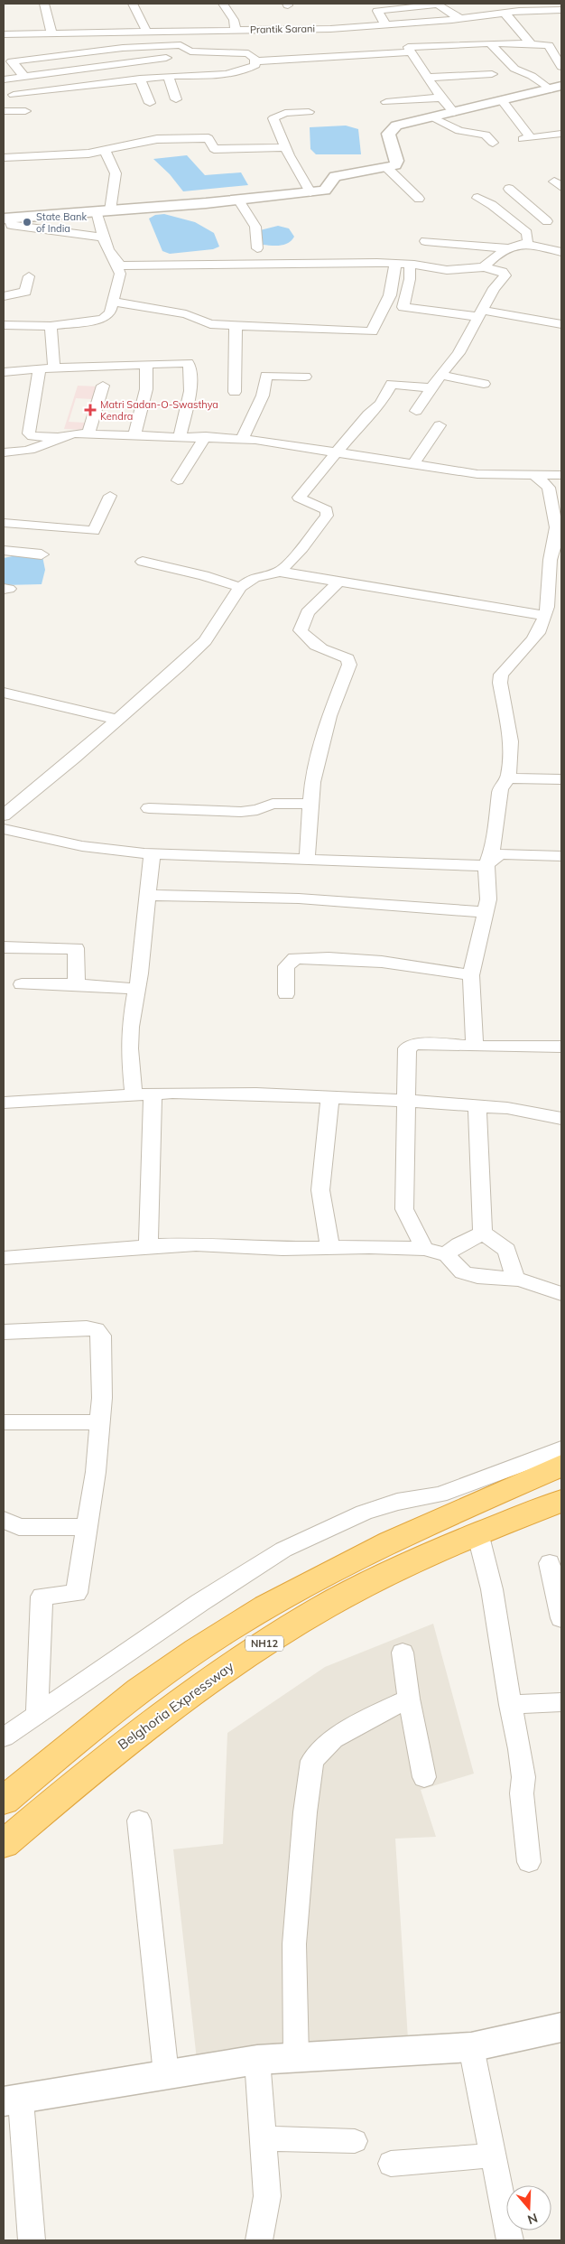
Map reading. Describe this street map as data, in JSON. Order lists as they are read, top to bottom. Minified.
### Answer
{"streets":{"highway":["NH12","Belghoria Expressway"],"street":["Prantik Sarani"]},"places":{"other":["State Bank of India"],"health":["Matri Sadan-O-Swasthya Kendra"]},"north":"bottom"}
